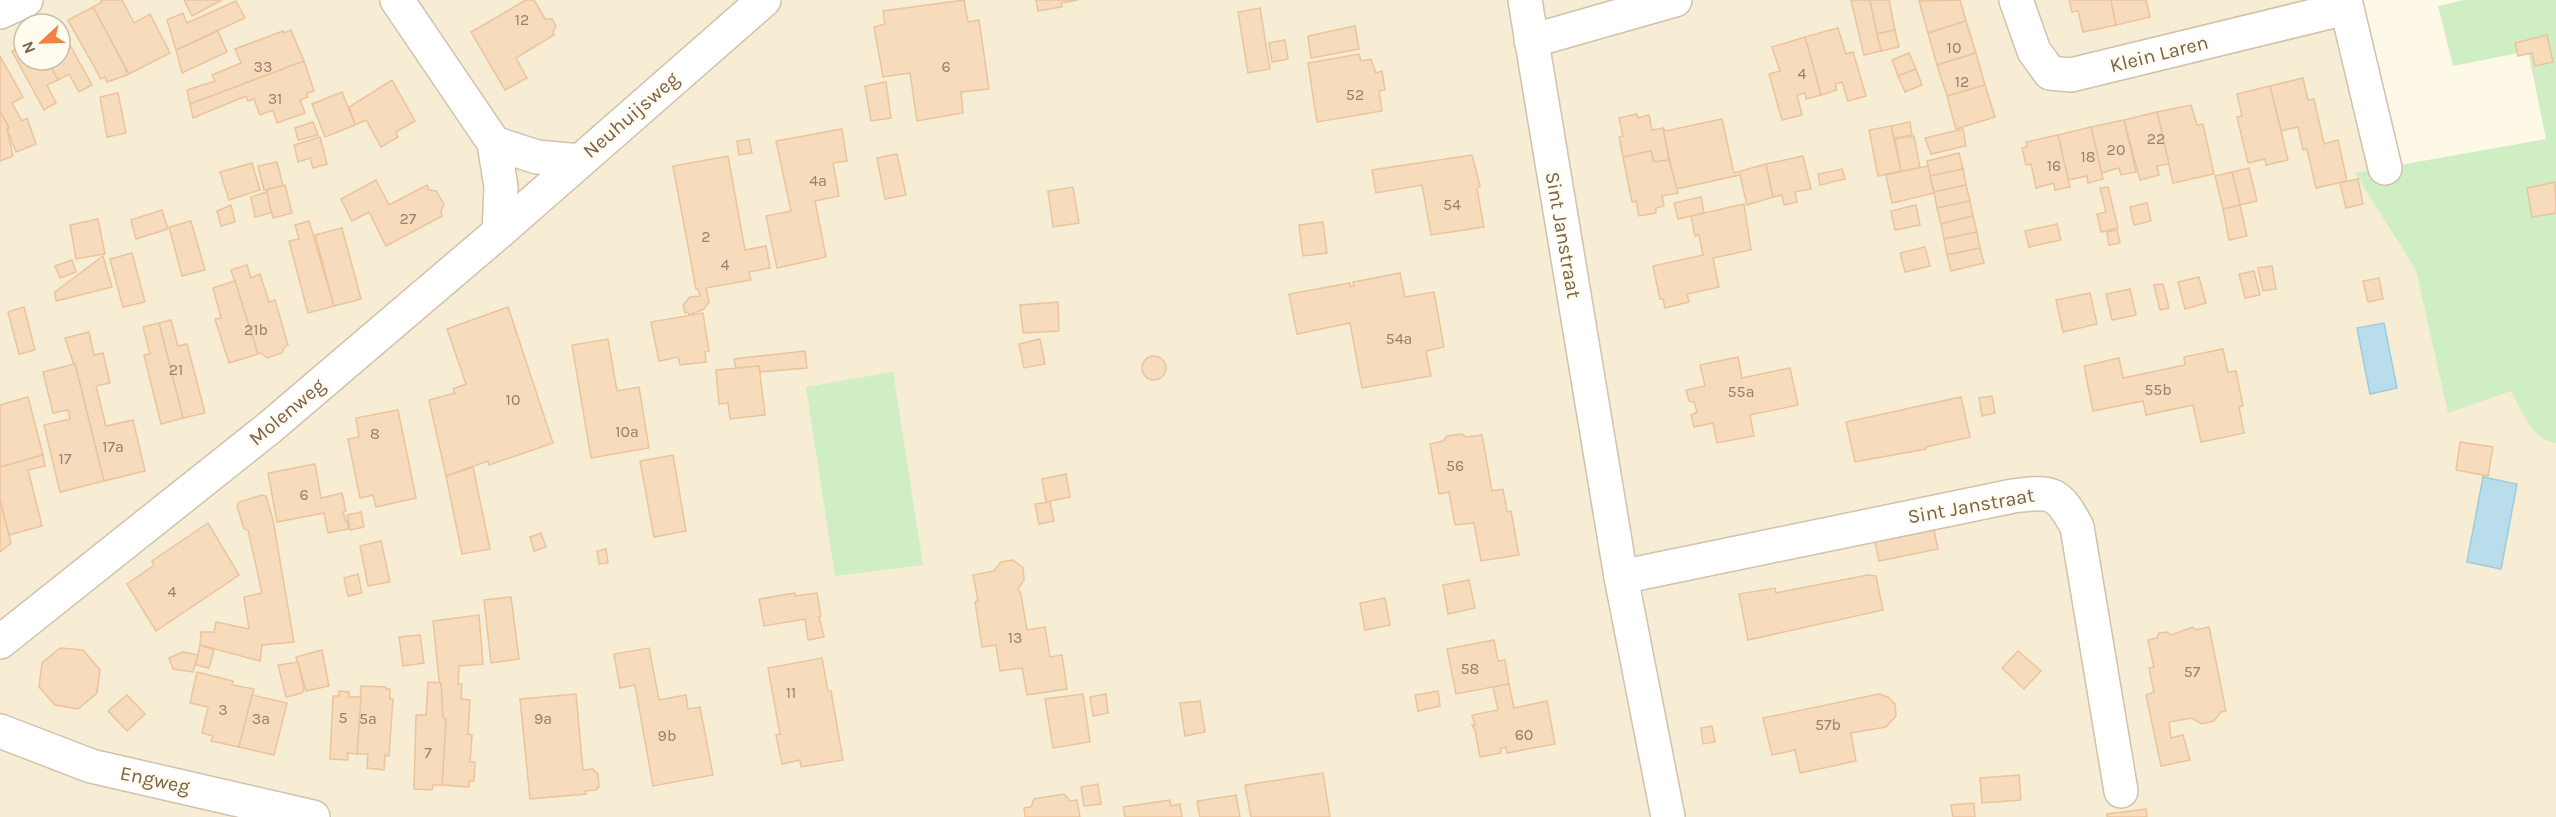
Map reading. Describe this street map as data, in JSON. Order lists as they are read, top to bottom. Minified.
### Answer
{"streets":{"street":["Klein Laren","Neuhuijsweg","Sint Janstraat","Molenweg","Engweg"]},"crossings":[["Neuhuijsweg","Molenweg"]],"house_numbers":["12","10","33","6","4","12","52","31","22","20","18","16","4a","54","27","2","4","21b","54a","21","55b","55a","10","10a","8","17a","17","56","6","4","13","58","57","11","3","5","3a","5a","9a","57b","60","9b","7"],"north":"left"}
